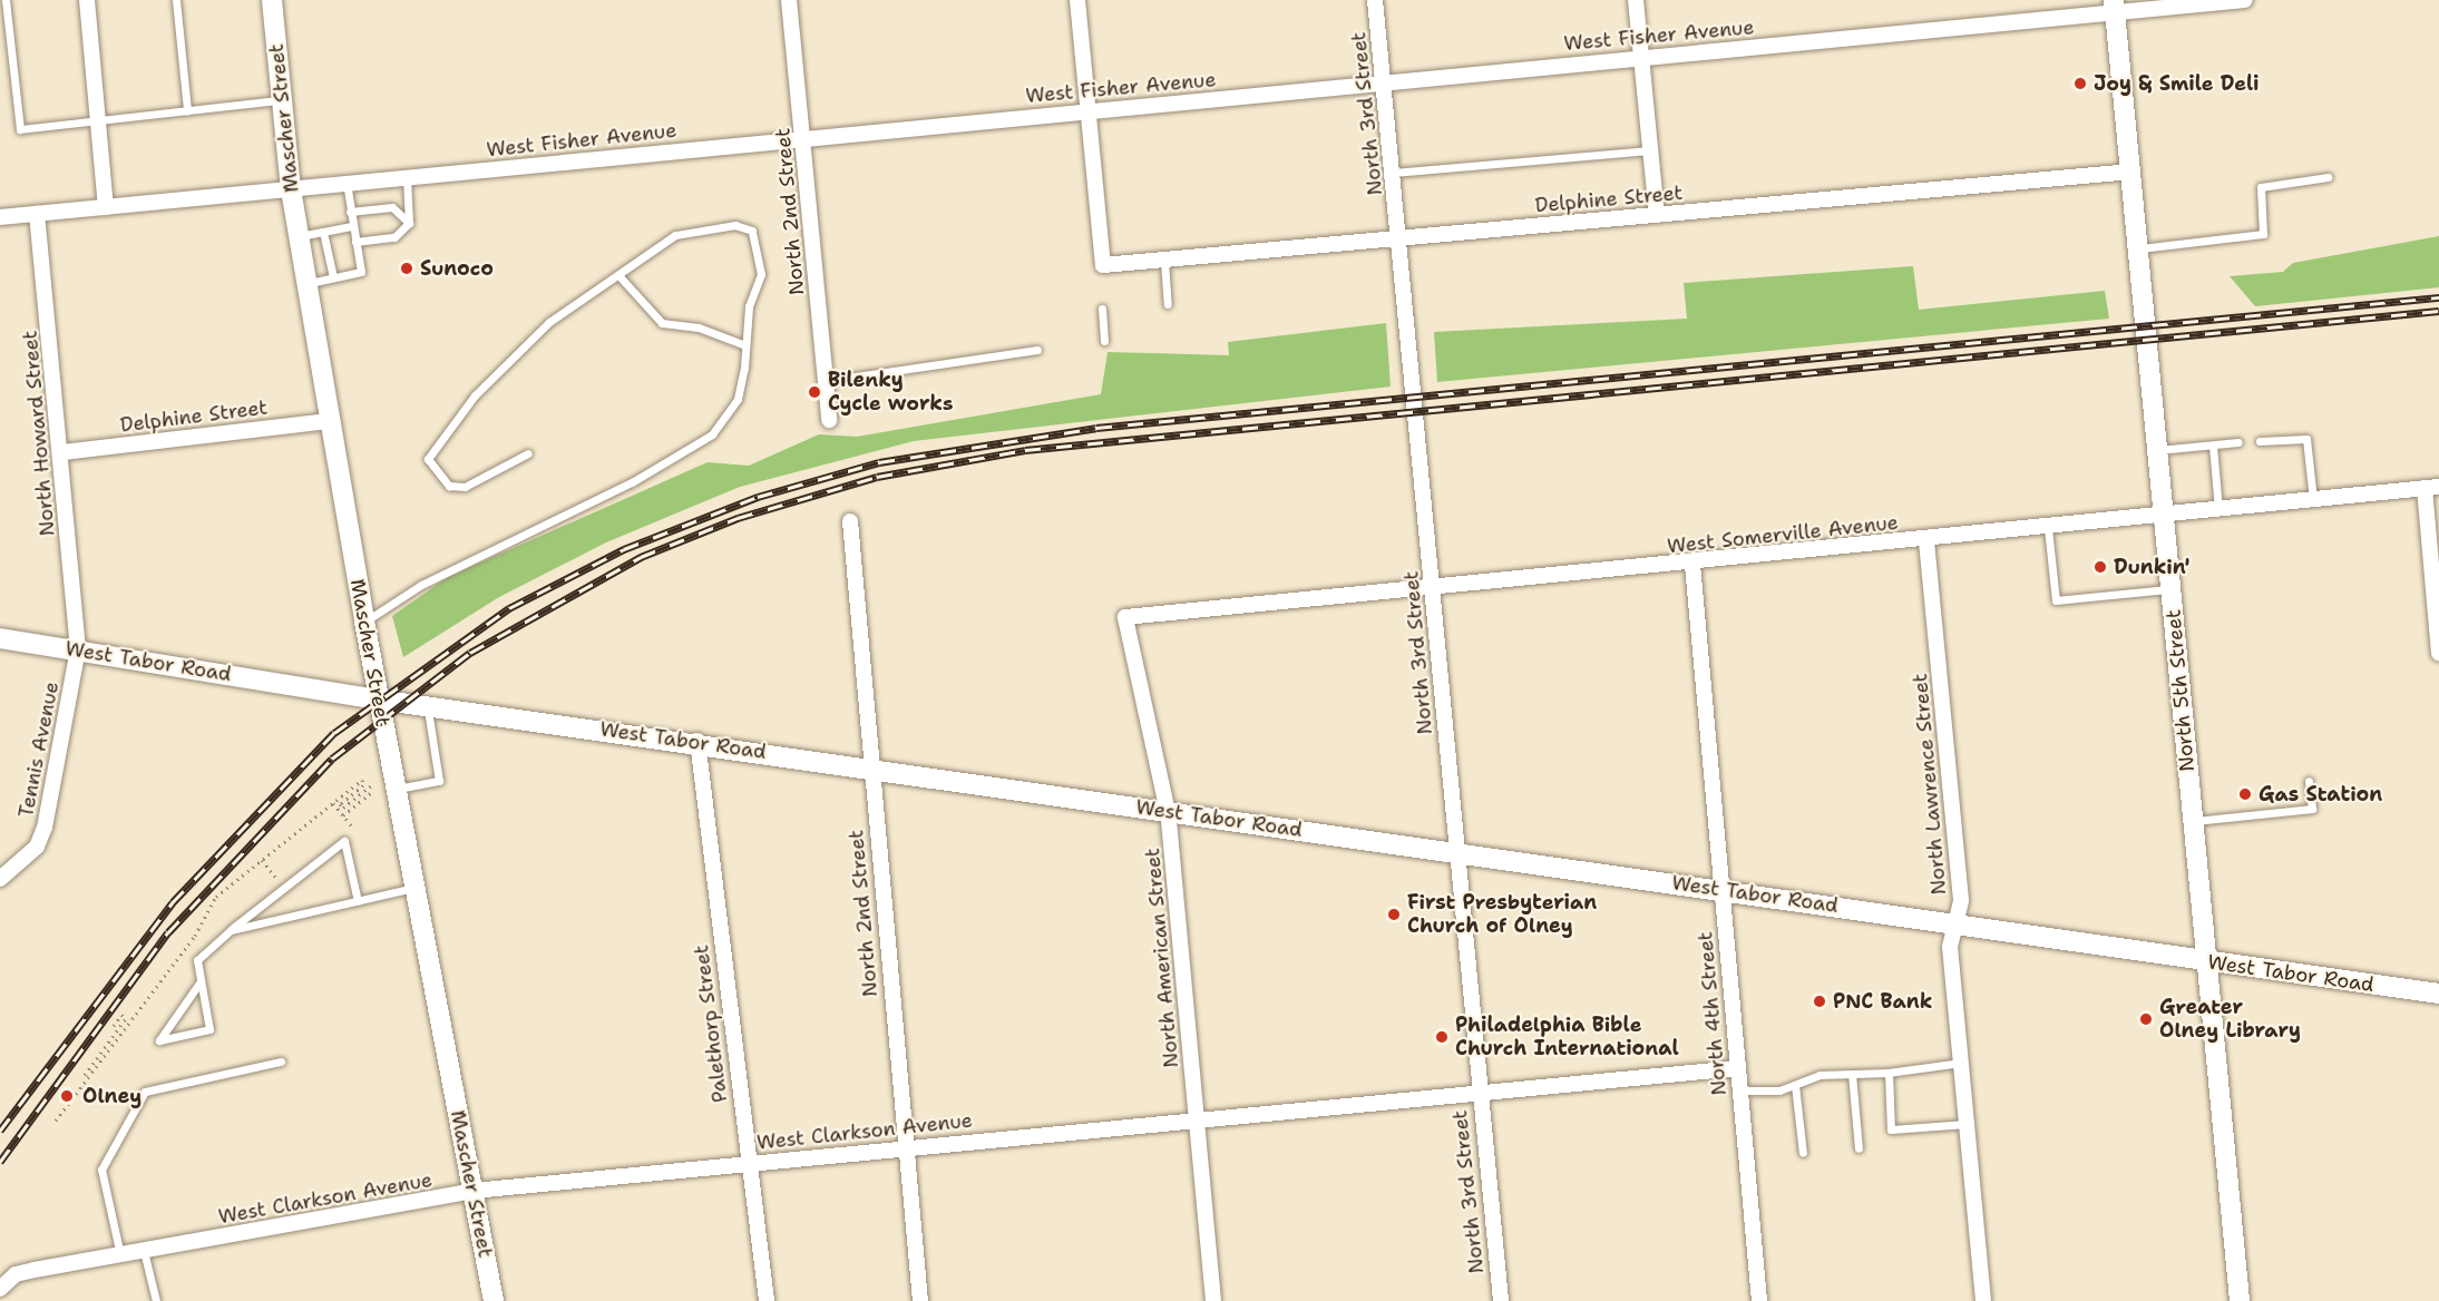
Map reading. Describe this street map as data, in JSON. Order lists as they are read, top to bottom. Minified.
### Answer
{"streets":{"street":["West Fisher Avenue","North 3rd Street","Mascher Street","Delphine Street","North 2nd Street","North Howard Street","West Somerville Avenue","West Tabor Road","North 5th Street","Tennis Avenue","North Lawrence Street","North American Street","North 4th Street","Palethorp Street","West Clarkson Avenue"]},"crossings":[["West Fisher Avenue","North 3rd Street"],["West Fisher Avenue","Mascher Street"],["West Fisher Avenue","Delphine Street"],["West Fisher Avenue","North 2nd Street"],["West Fisher Avenue","North Howard Street"],["West Fisher Avenue","North 5th Street"],["North 3rd Street","Delphine Street"],["North 3rd Street","West Somerville Avenue"],["North 3rd Street","West Tabor Road"],["North 3rd Street","West Clarkson Avenue"],["Mascher Street","Delphine Street"],["Mascher Street","West Tabor Road"],["Mascher Street","West Clarkson Avenue"],["Delphine Street","North Howard Street"],["Delphine Street","North 5th Street"],["North 2nd Street","West Tabor Road"],["North 2nd Street","West Clarkson Avenue"],["North Howard Street","West Tabor Road"],["North Howard Street","Tennis Avenue"],["West Somerville Avenue","North 5th Street"],["West Somerville Avenue","North Lawrence Street"],["West Somerville Avenue","North American Street"],["West Somerville Avenue","North 4th Street"],["West Tabor Road","North 5th Street"],["West Tabor Road","Tennis Avenue"],["West Tabor Road","North Lawrence Street"],["West Tabor Road","North American Street"],["West Tabor Road","North 4th Street"],["West Tabor Road","Palethorp Street"],["North American Street","West Clarkson Avenue"],["North 4th Street","West Clarkson Avenue"],["Palethorp Street","West Clarkson Avenue"]],"places":["Joy & Smile Deli","Sunoco","Bilenky Cycle works","Dunkin'","Gas Station","First Presbyterian Church of Olney","PNC Bank","Greater Olney Library","Philadelphia Bible Church International","Olney"]}
